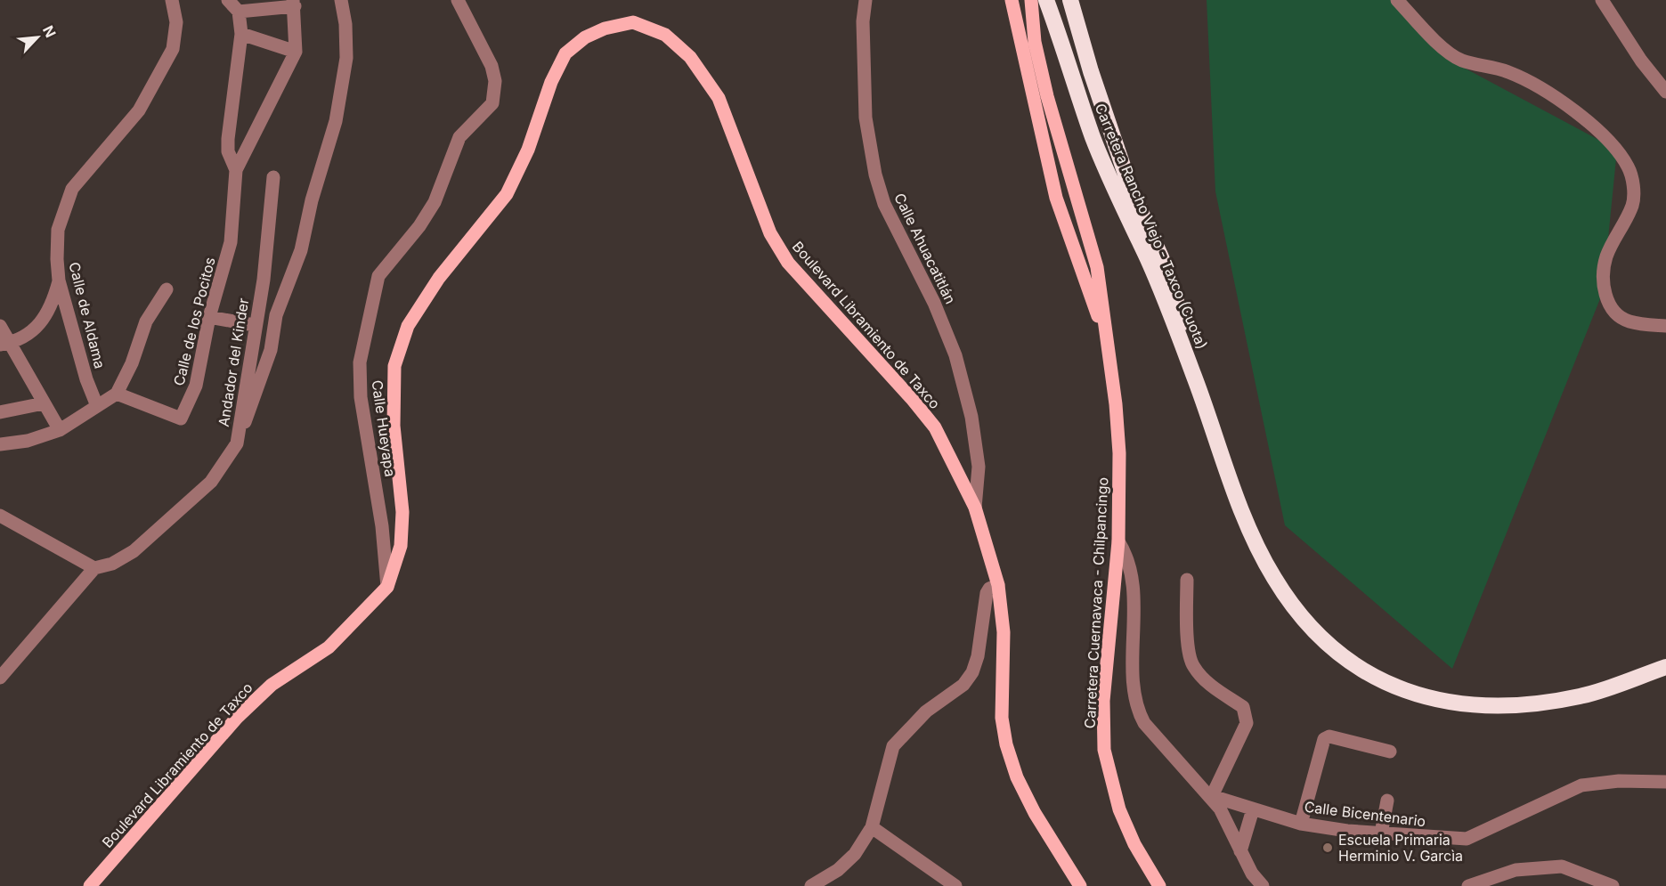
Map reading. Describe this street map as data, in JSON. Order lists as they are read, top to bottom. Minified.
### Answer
{"streets":{"highway":["Carretera Rancho Viejo - Taxco (Cuota)"],"main road":["Boulevard Libramiento de Taxco","Carretera Cuernavaca - Chilpancingo"],"street":["Calle Ahuacatitlán","Calle de Aldama","Calle de los Pocitos","Andador del Kinder","Calle Hueyapa","Calle Bicentenario"]},"crossings":[["Calle Ahuacatitlán","Boulevard Libramiento de Taxco"],["Boulevard Libramiento de Taxco","Calle Hueyapa"]],"places":["Escuela Primaria Herminio V. Garcìa"],"north":"top right"}
